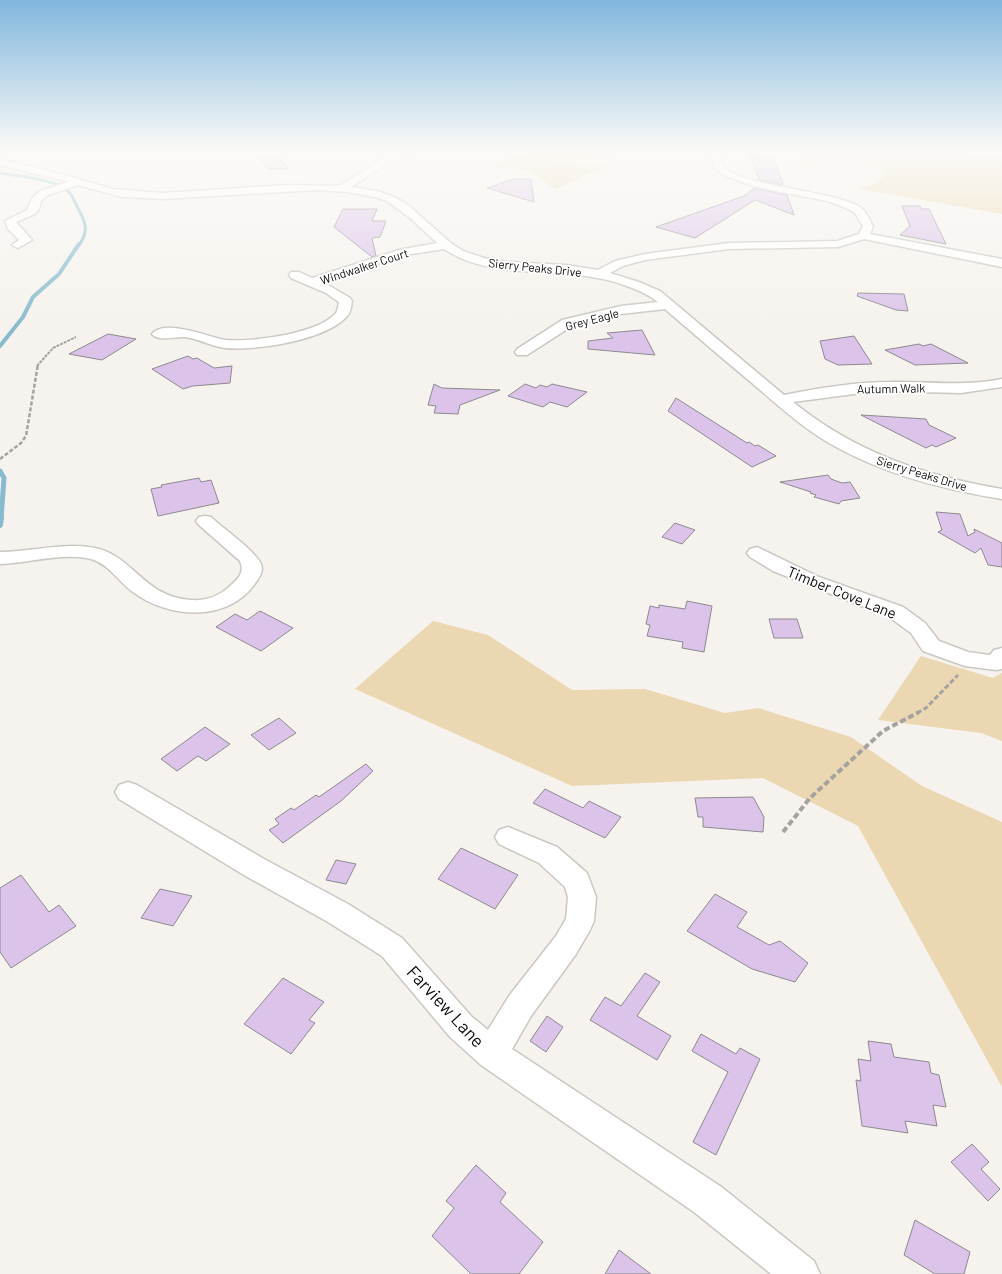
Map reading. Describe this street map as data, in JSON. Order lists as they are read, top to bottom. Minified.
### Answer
{"streets":{"street":["Windwalker Court","Sierry Peaks Drive","Grey Eagle","Autumn Walk","Timber Cove Lane","Farview Lane"]},"crossings":[["Windwalker Court","Sierry Peaks Drive"],["Sierry Peaks Drive","Grey Eagle"],["Sierry Peaks Drive","Autumn Walk"]]}
